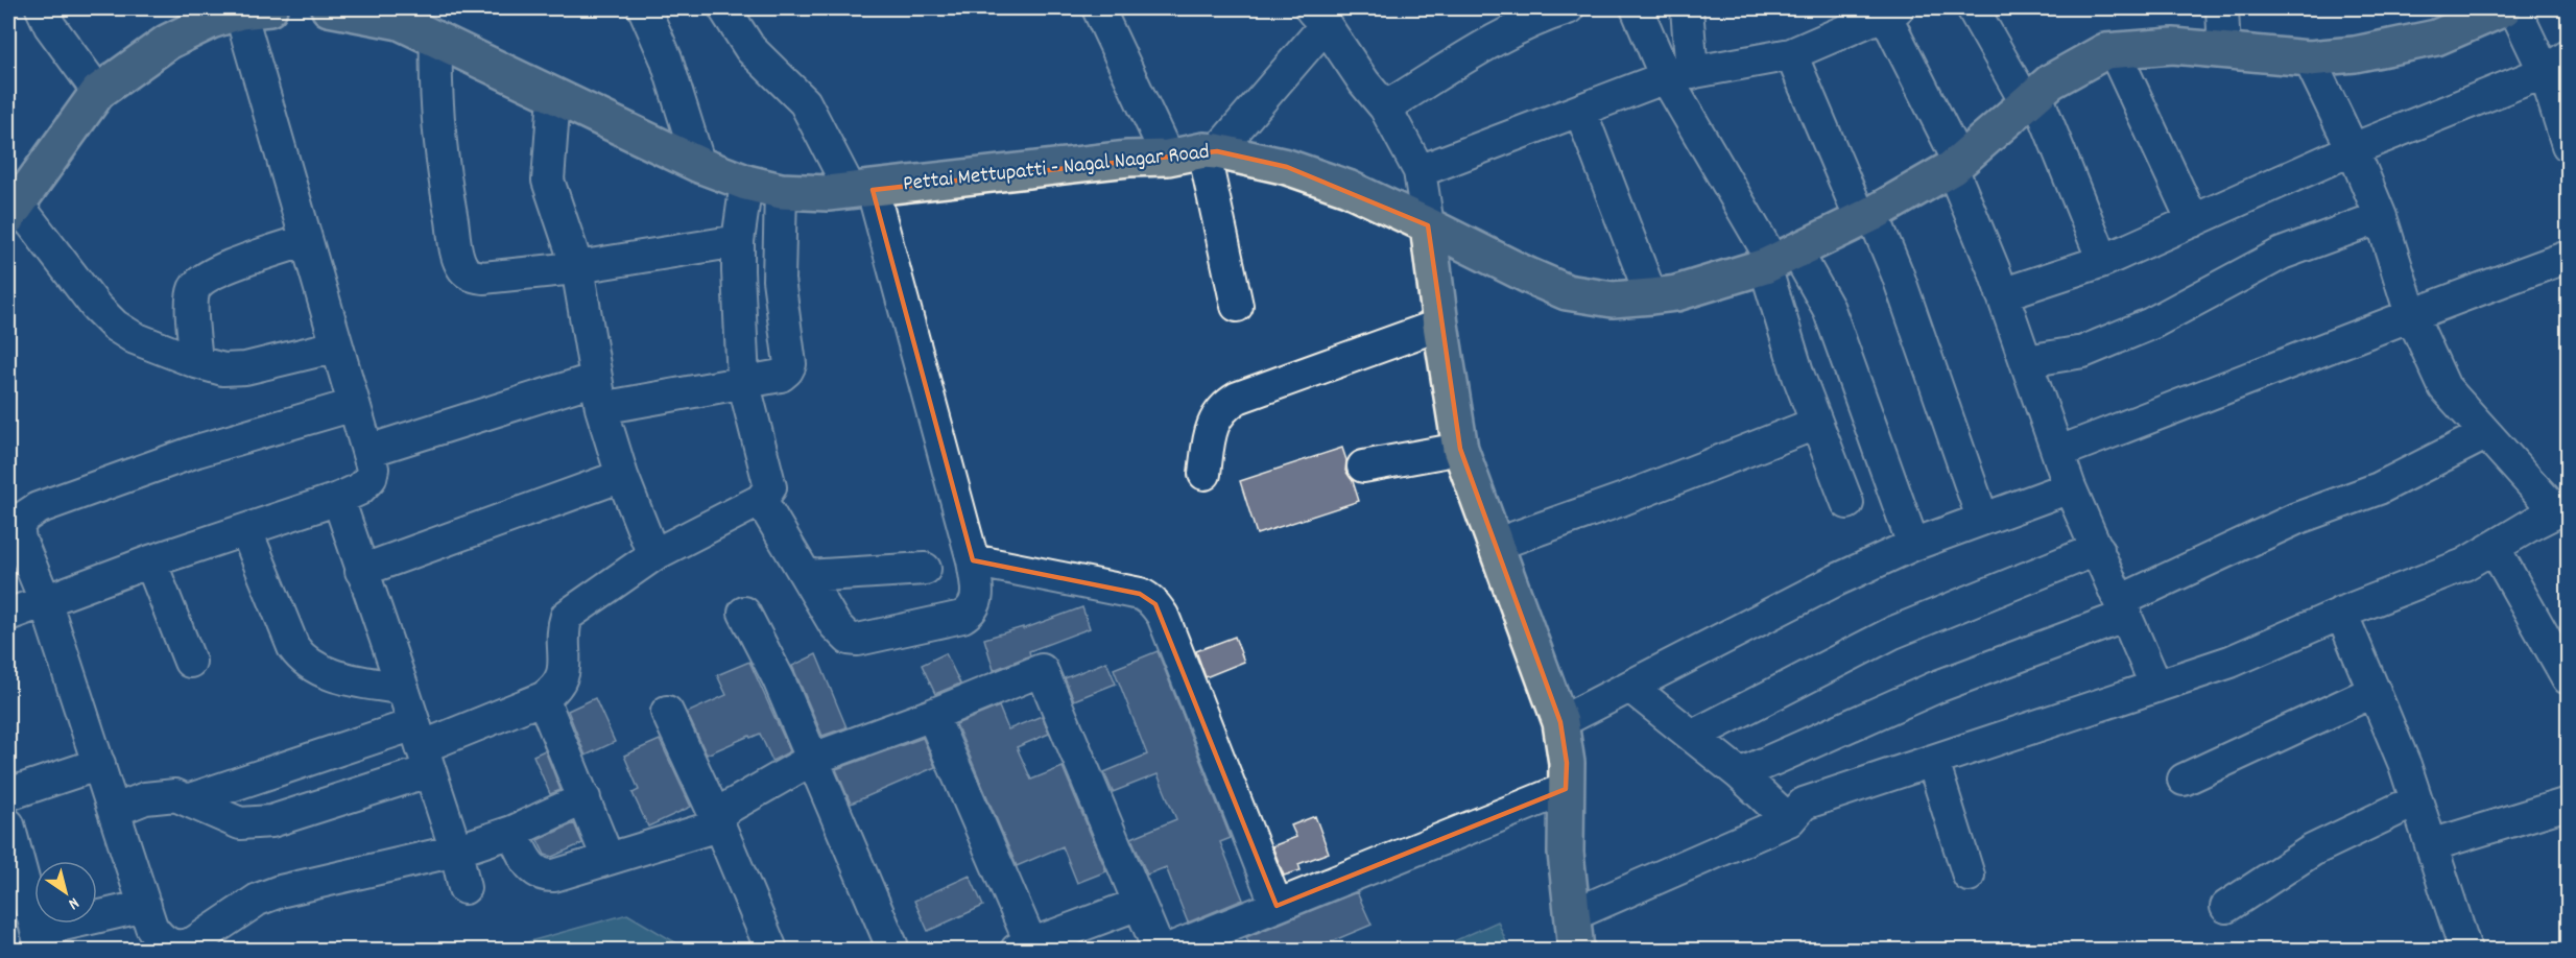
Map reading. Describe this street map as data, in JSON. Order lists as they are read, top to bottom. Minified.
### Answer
{"streets":{"main road":["Pettai Mettupatti - Nagal Nagar Road"]},"north":"bottom right"}
